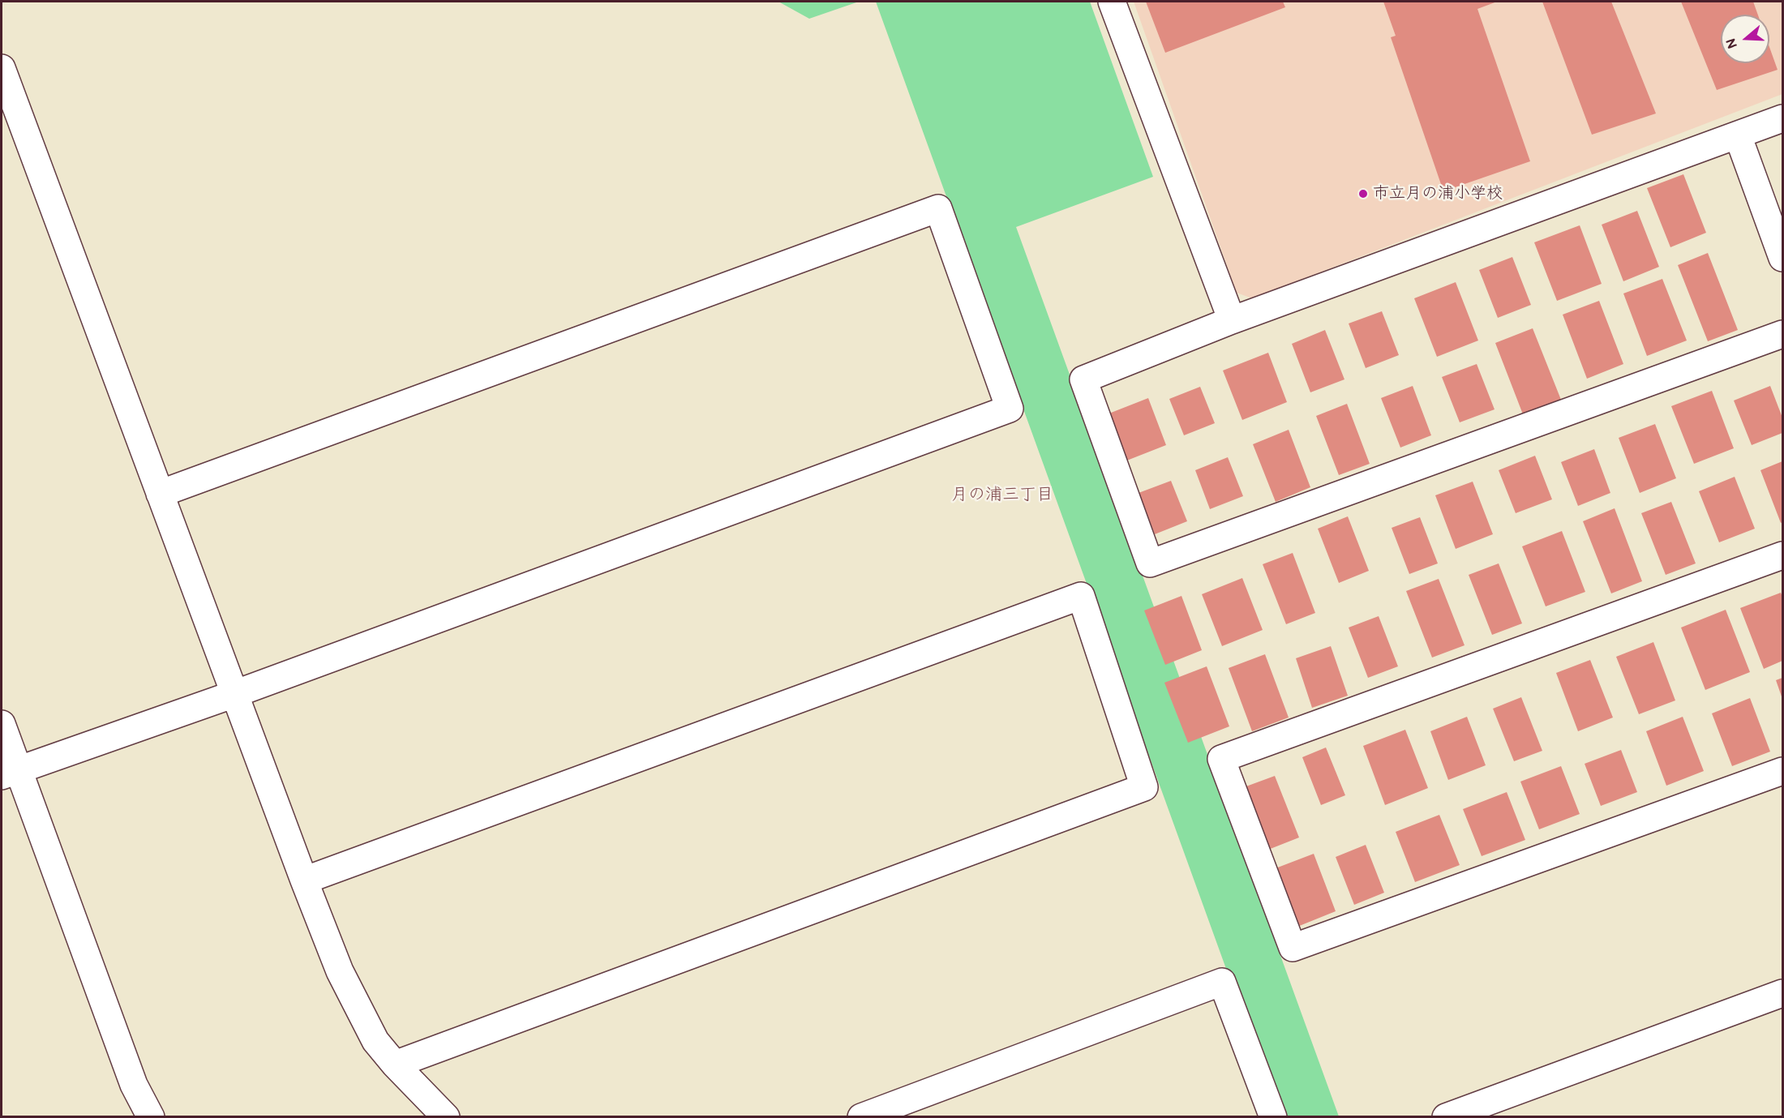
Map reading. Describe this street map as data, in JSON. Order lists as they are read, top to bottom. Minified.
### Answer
{"districts":["月の浦三丁目"],"places":["市立月の浦小学校"],"north":"left"}
